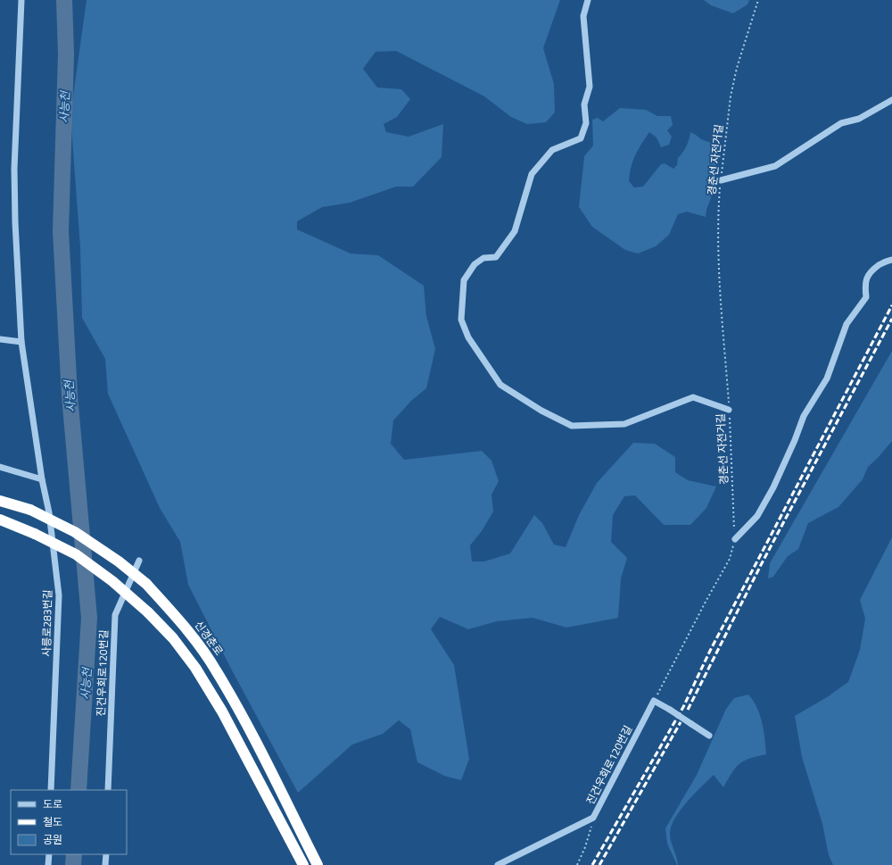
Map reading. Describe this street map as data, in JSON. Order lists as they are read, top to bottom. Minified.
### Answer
{"streets":{"highway":["신경춘로"],"street":["사릉로283번길","진건우회로120번길"],"path":["경춘선 자전거길"]},"crossings":[["경춘선 자전거길","진건우회로120번길"]],"water":["사능천"],"legend":["도로","철도","공원"]}
